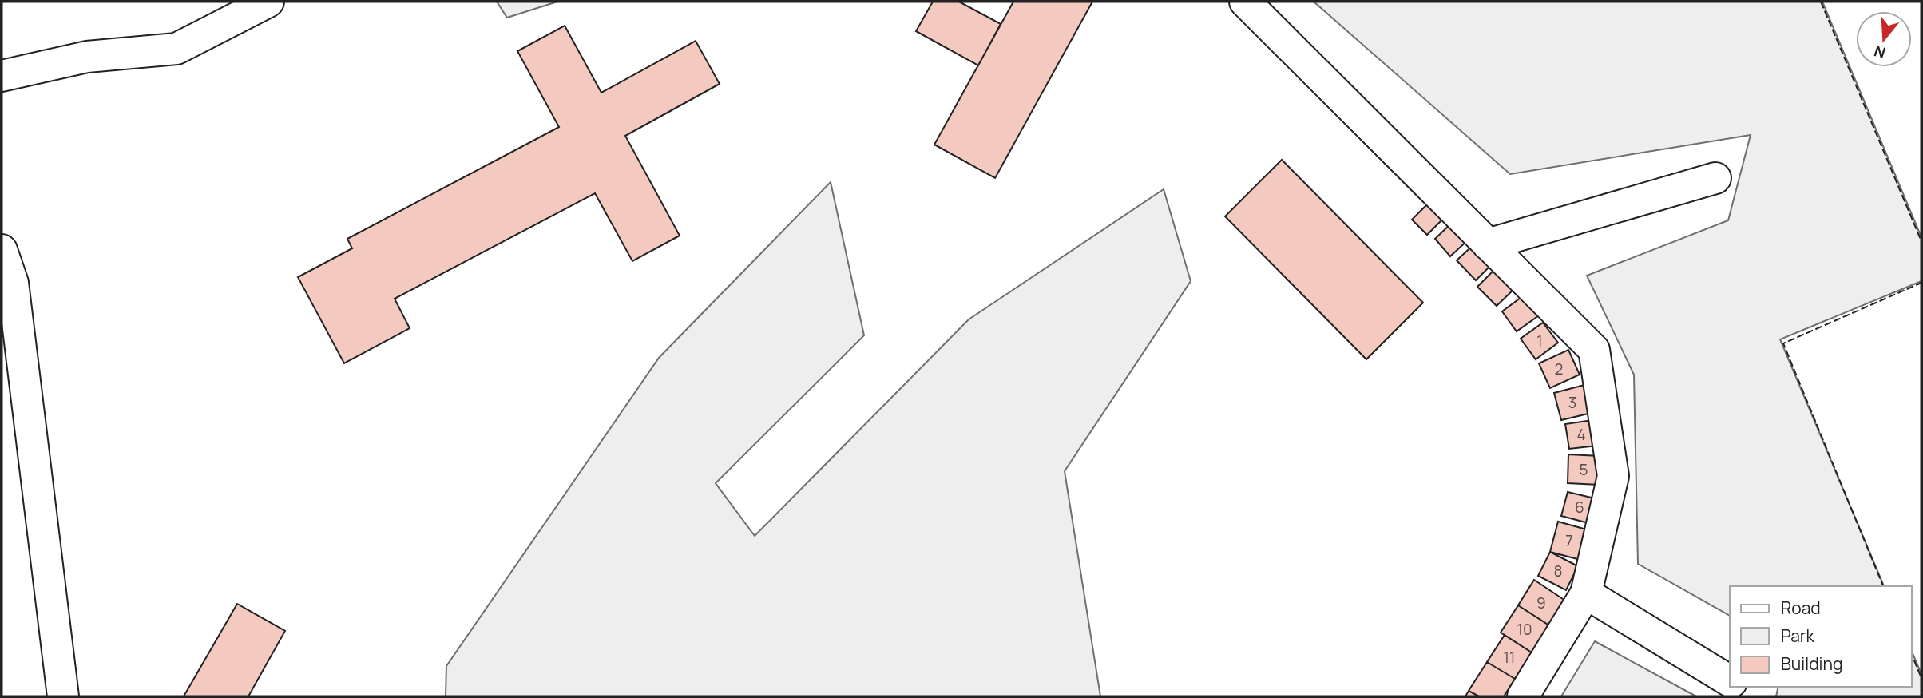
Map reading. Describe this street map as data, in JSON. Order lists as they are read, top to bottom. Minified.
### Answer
{"house_numbers":["1","2","3","4","5","6","7","8","9","10","11"],"legend":["Road","Park","Building"],"north":"bottom"}
